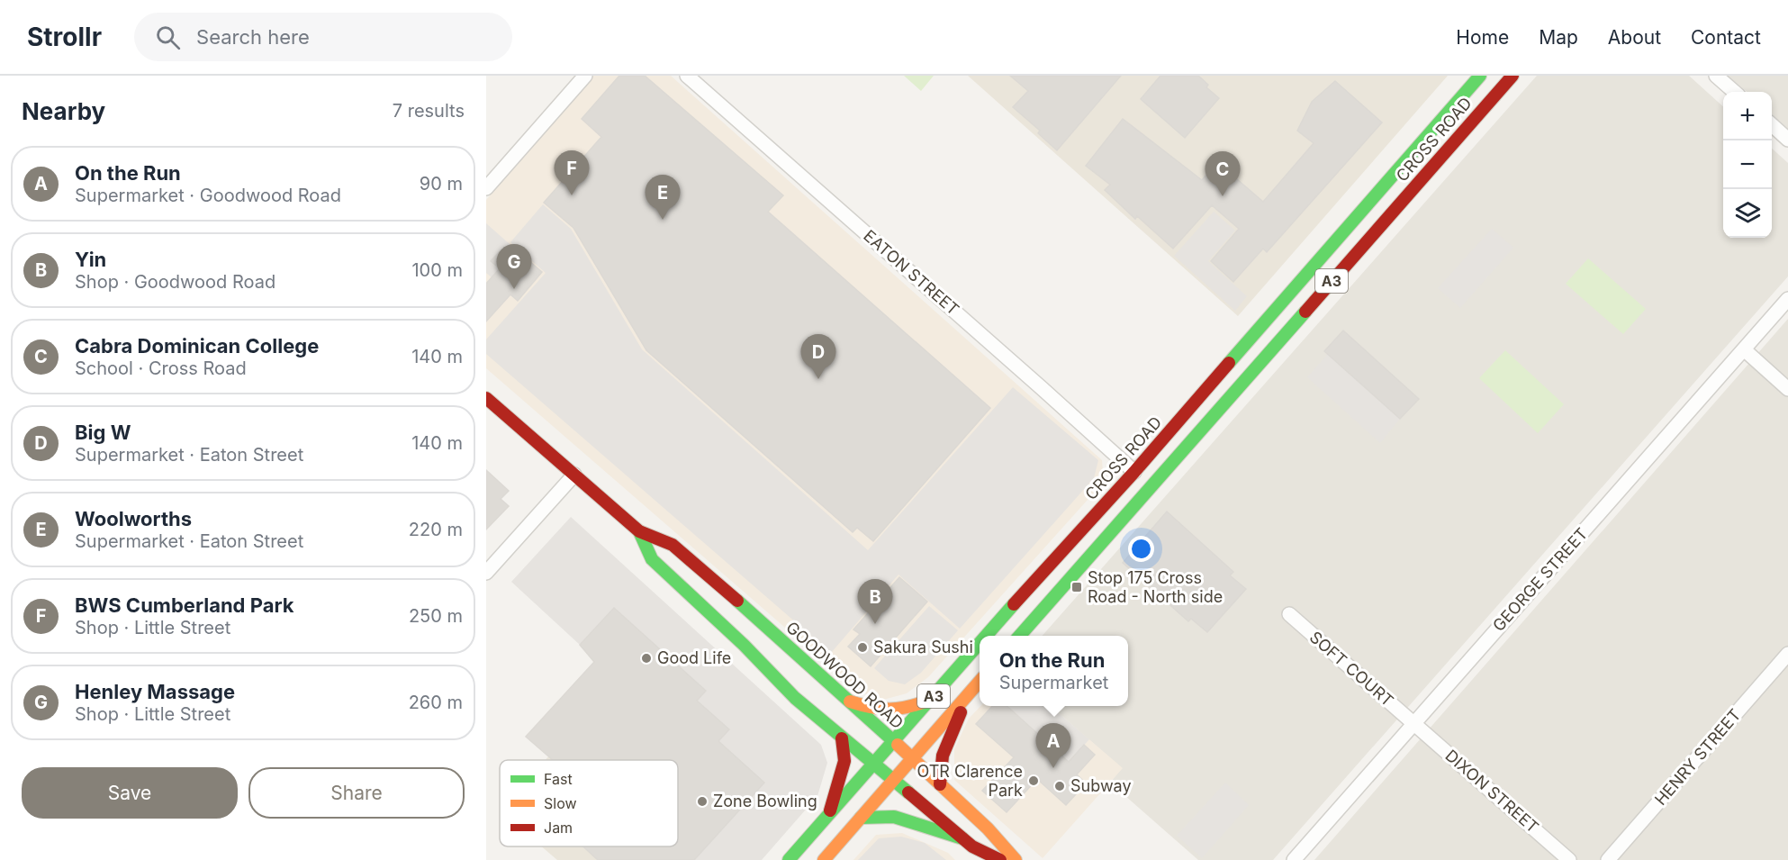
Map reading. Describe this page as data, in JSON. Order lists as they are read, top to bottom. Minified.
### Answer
{"streets":{"main road":["CROSS ROAD","A3","GOODWOOD ROAD"],"street":["EATON STREET","GEORGE STREET","SOFT COURT","HENRY STREET","DIXON STREET"]},"crossings":[["CROSS ROAD","EATON STREET"],["CROSS ROAD","GOODWOOD ROAD"],["A3","GOODWOOD ROAD"],["GEORGE STREET","SOFT COURT"],["GEORGE STREET","DIXON STREET"],["SOFT COURT","DIXON STREET"]],"places":{"transit":["Stop 175 Cross Road - North side"],"other":["Sakura Sushi","Good Life","OTR Clarence Park","Subway","Zone Bowling"]},"legend":["Fast","Slow","Jam"],"page":{"header":"Strollr","search":"Search here","nav":["Home","Map","About","Contact"],"heading":["Nearby","7 results"],"map_buttons":["+","−"],"list":[{"mark":"A","name":"On the Run","note":"Supermarket · Goodwood Road","value":"90 m"},{"mark":"B","name":"Yin","note":"Shop · Goodwood Road","value":"100 m"},{"mark":"C","name":"Cabra Dominican College","note":"School · Cross Road","value":"140 m"},{"mark":"D","name":"Big W","note":"Supermarket · Eaton Street","value":"140 m"},{"mark":"E","name":"Woolworths","note":"Supermarket · Eaton Street","value":"220 m"},{"mark":"F","name":"BWS Cumberland Park","note":"Shop · Little Street","value":"250 m"},{"mark":"G","name":"Henley Massage","note":"Shop · Little Street","value":"260 m"}],"pins":["F","C","E","G","D","B","A"],"popup":["On the Run","Supermarket"],"buttons":["Save","Share"]}}
